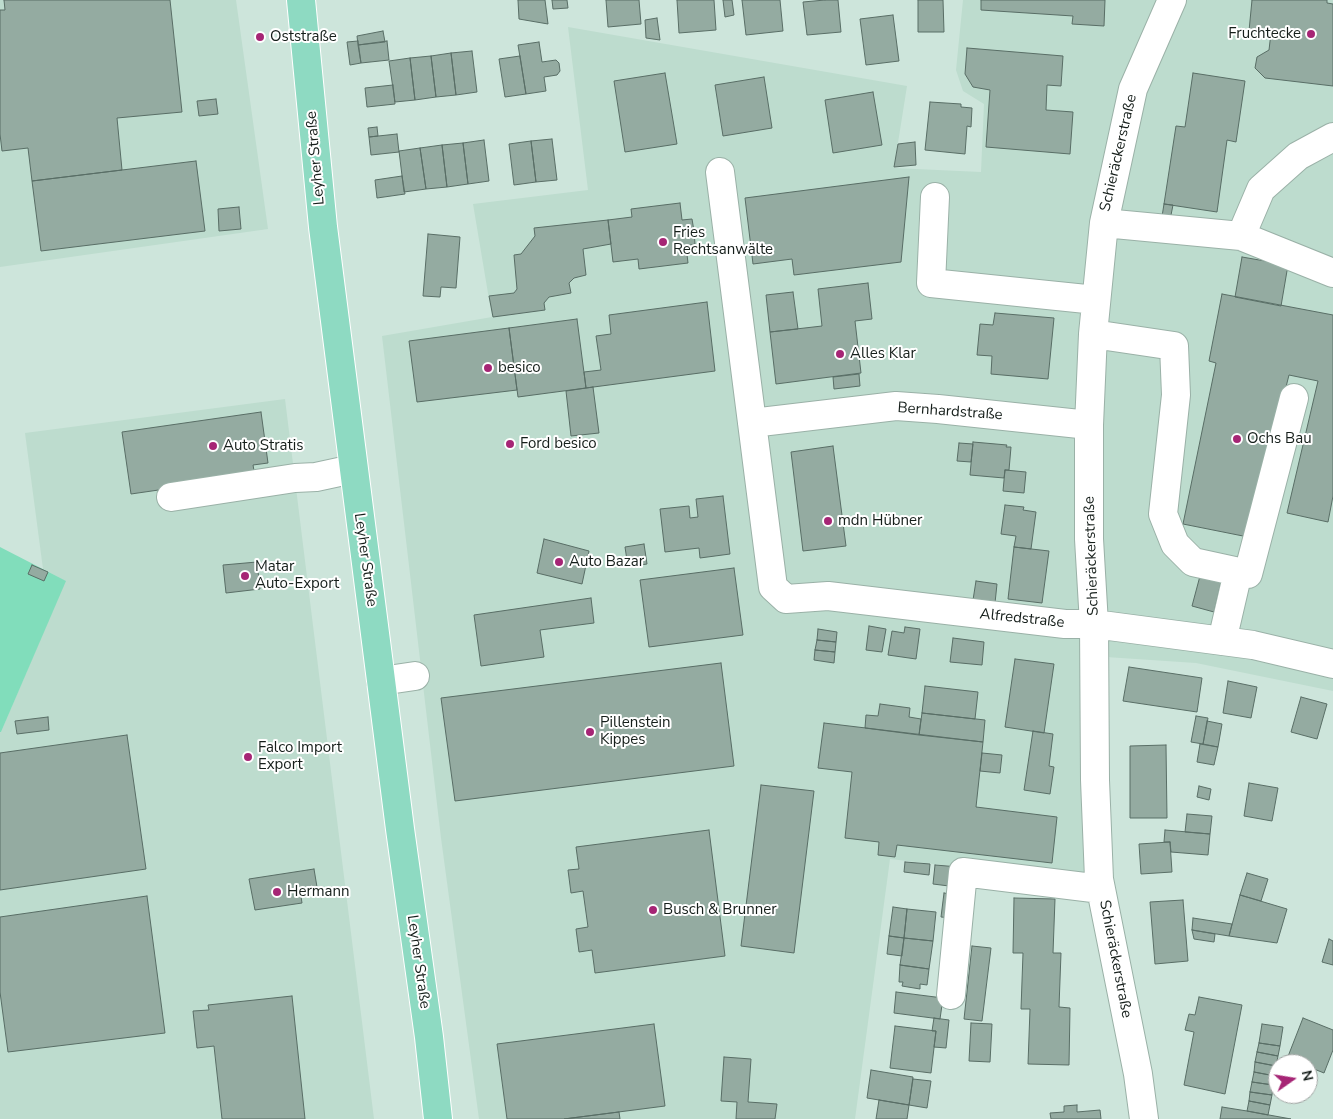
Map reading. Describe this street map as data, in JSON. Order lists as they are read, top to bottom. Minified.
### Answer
{"streets":{"main road":["Leyher Straße"],"street":["Schieräckerstraße","Bernhardstraße","Alfredstraße"]},"crossings":[["Schieräckerstraße","Bernhardstraße"],["Schieräckerstraße","Alfredstraße"],["Bernhardstraße","Alfredstraße"]],"places":["Fruchtecke","Oststraße","Fries Rechtsanwälte","Alles Klar","besico","Ochs Bau","Ford besico","Auto Stratis","mdn Hübner","Auto Bazar","Matar Auto-Export","Pillenstein Kippes","Falco Import Export","Hermann","Busch & Brunner"],"north":"right"}
